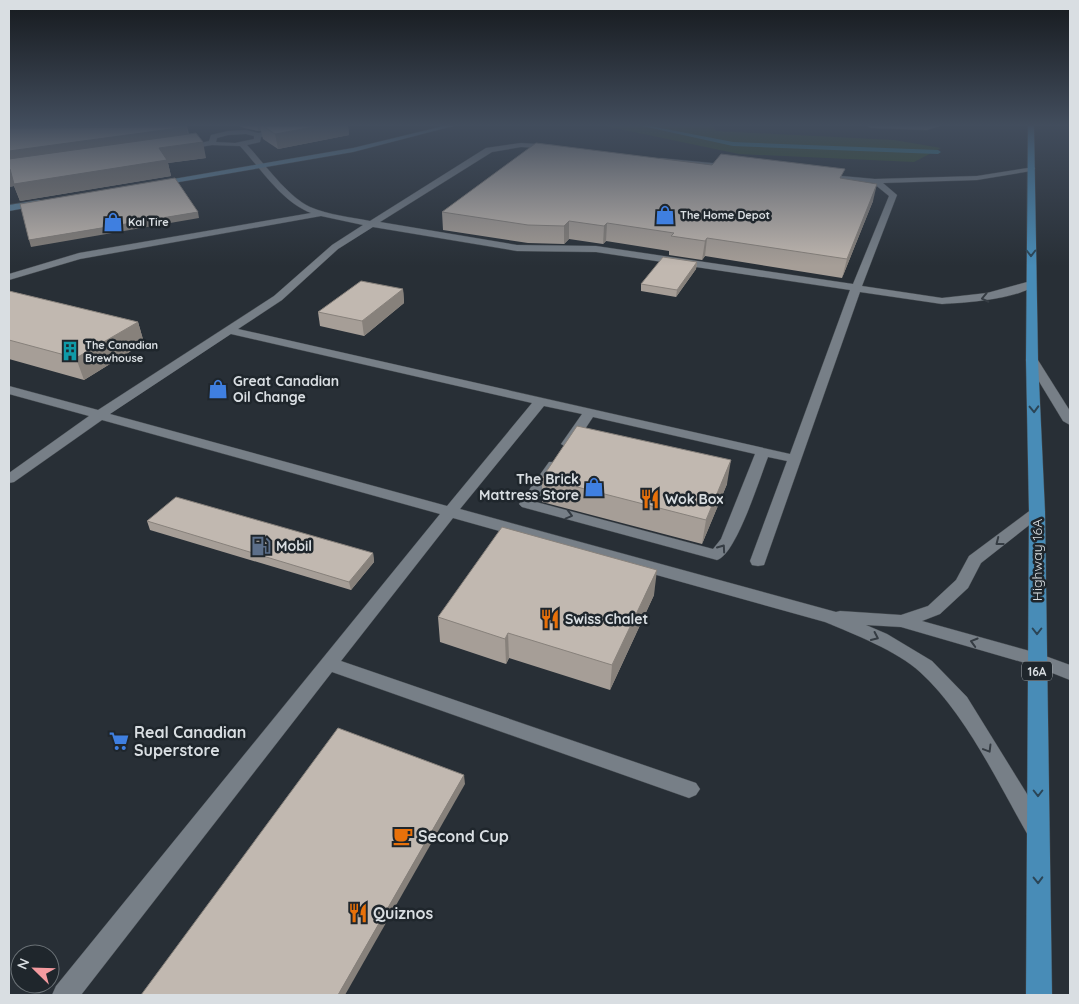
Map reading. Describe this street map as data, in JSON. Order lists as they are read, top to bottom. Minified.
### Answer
{"streets":{"main road":["Highway 16A","16A"]},"one_way":["Highway 16A"],"places":{"shop":["The Home Depot","Kal Tire","Great Canadian Oil Change","The Brick Mattress Store"],"building":["The Canadian Brewhouse"],"restaurant":["Wok Box","Swiss Chalet","Quiznos"],"fuel station":["Mobil"],"supermarket":["Real Canadian Superstore"],"cafe":["Second Cup"]},"north":"top left"}
